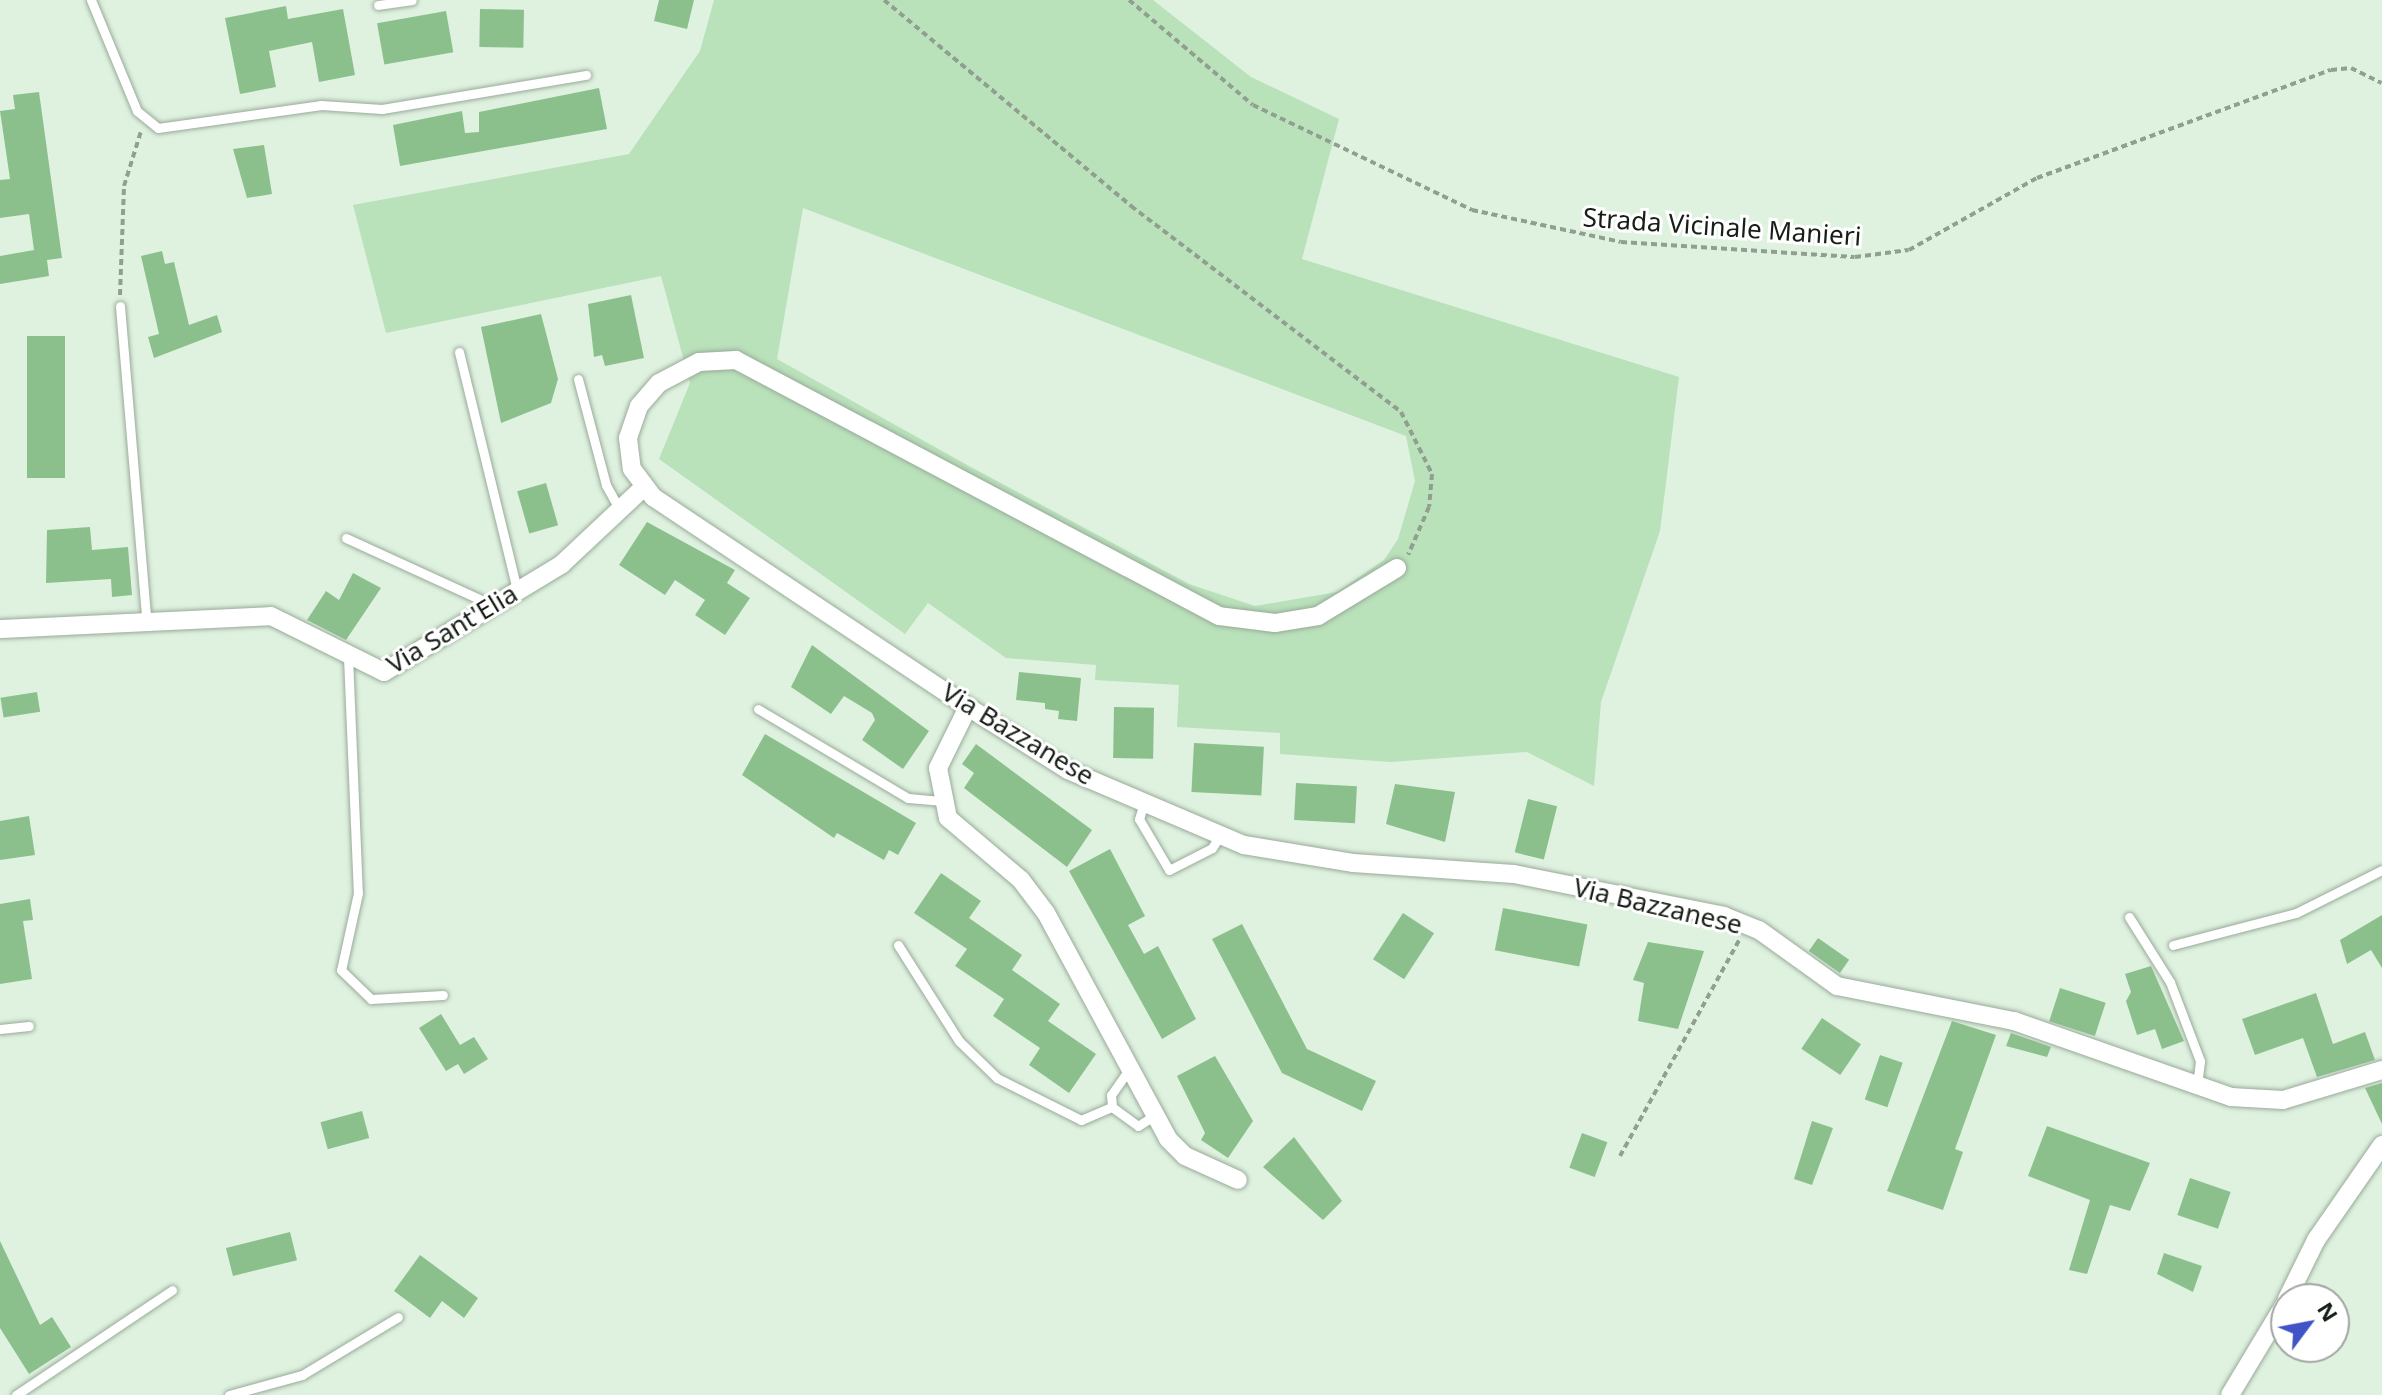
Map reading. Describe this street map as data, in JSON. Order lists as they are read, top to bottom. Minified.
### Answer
{"streets":{"street":["Via Sant'Elia","Via Bazzanese"],"path":["Strada Vicinale Manieri"]},"crossings":[["Via Sant'Elia","Via Bazzanese"]],"north":"top right"}
